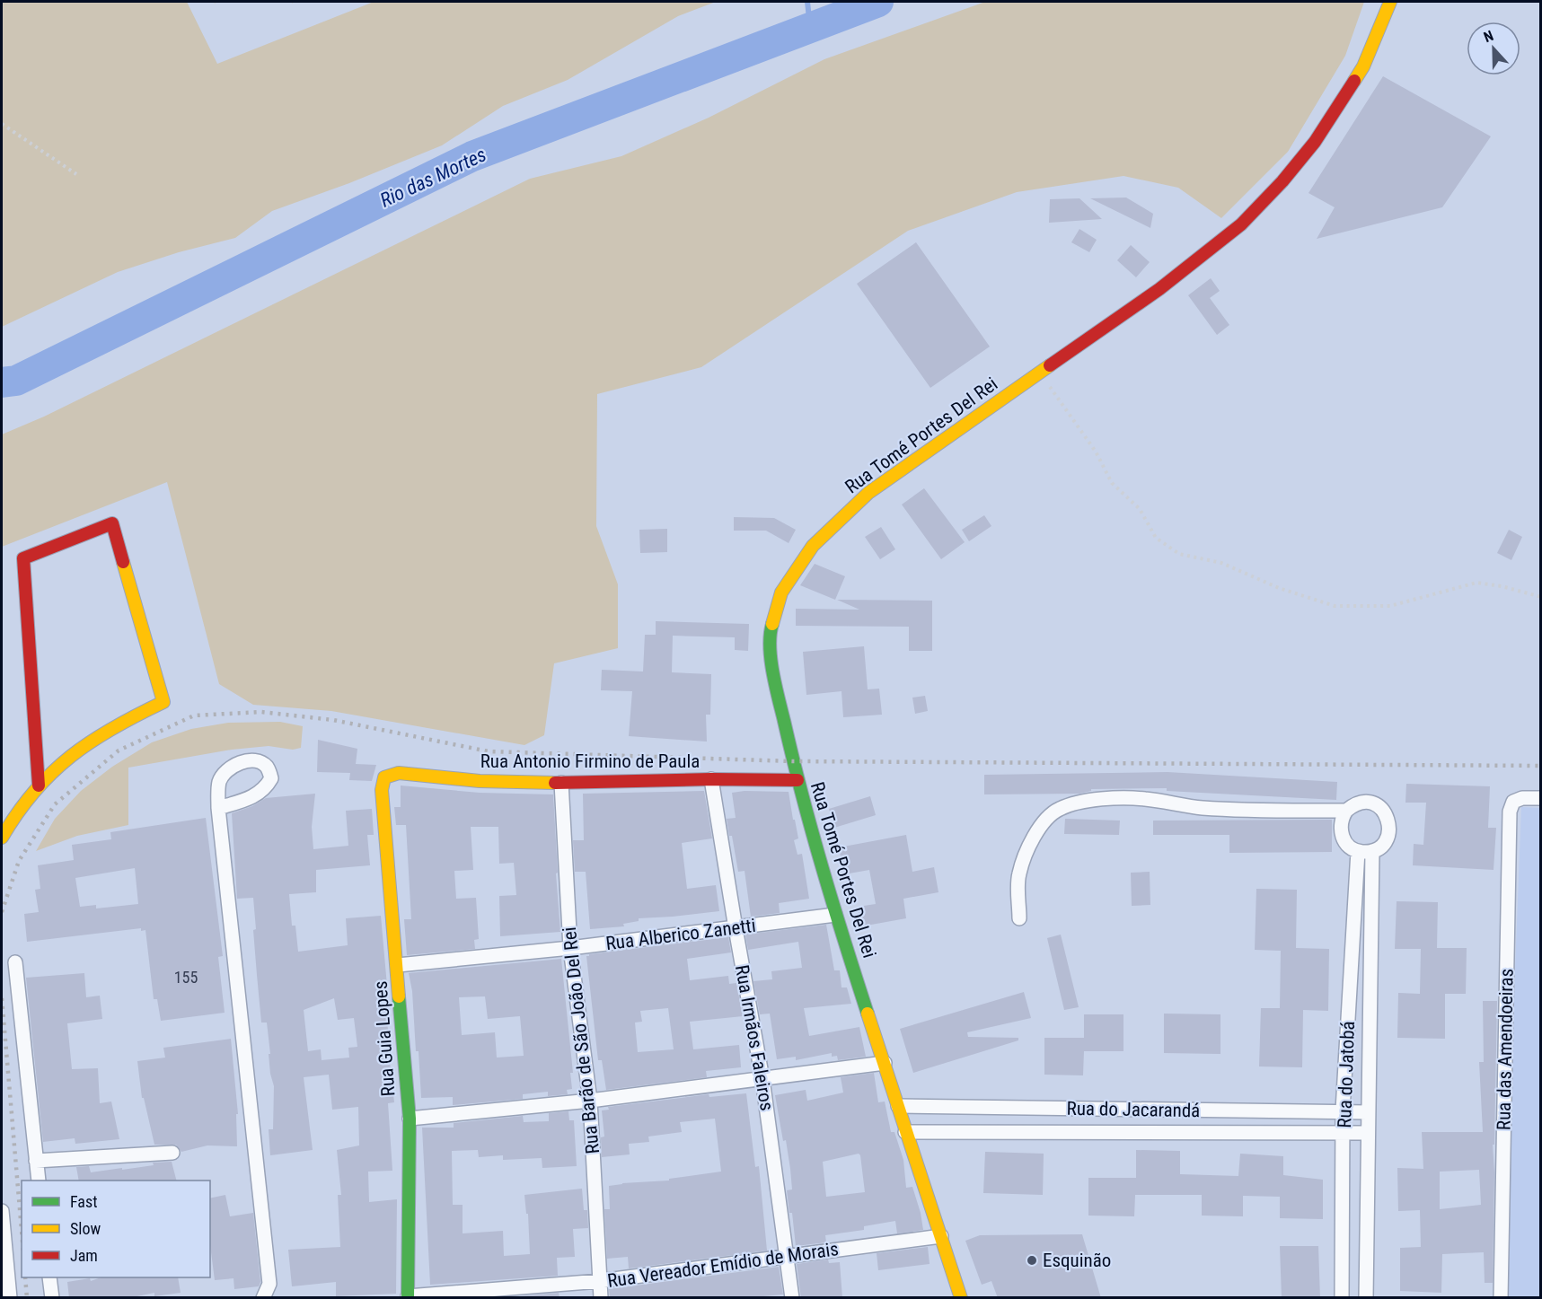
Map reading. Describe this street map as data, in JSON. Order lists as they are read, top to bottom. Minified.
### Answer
{"streets":{"street":["Rua Tomé Portes Del Rei","Rua Antonio Firmino de Paula","Rua Alberico Zanetti","Rua Irmãos Faleiros","Rua Guia Lopes","Rua Barão de São João Del Rei","Rua das Amendoeiras","Rua do Jatobá","Rua do Jacarandá","Rua Vereador Emídio de Morais"]},"crossings":[["Rua Tomé Portes Del Rei","Rua Antonio Firmino de Paula"],["Rua Tomé Portes Del Rei","Rua Alberico Zanetti"],["Rua Tomé Portes Del Rei","Rua do Jacarandá"],["Rua Tomé Portes Del Rei","Rua Vereador Emídio de Morais"],["Rua Antonio Firmino de Paula","Rua Irmãos Faleiros"],["Rua Antonio Firmino de Paula","Rua Guia Lopes"],["Rua Antonio Firmino de Paula","Rua Barão de São João Del Rei"],["Rua Alberico Zanetti","Rua Irmãos Faleiros"],["Rua Alberico Zanetti","Rua Guia Lopes"],["Rua Alberico Zanetti","Rua Barão de São João Del Rei"],["Rua Irmãos Faleiros","Rua Vereador Emídio de Morais"],["Rua Guia Lopes","Rua Vereador Emídio de Morais"],["Rua Barão de São João Del Rei","Rua Vereador Emídio de Morais"],["Rua do Jatobá","Rua do Jacarandá"]],"water":["Rio das Mortes"],"places":["Esquinão"],"house_numbers":["155"],"legend":["Fast","Slow","Jam"],"north":"top"}
